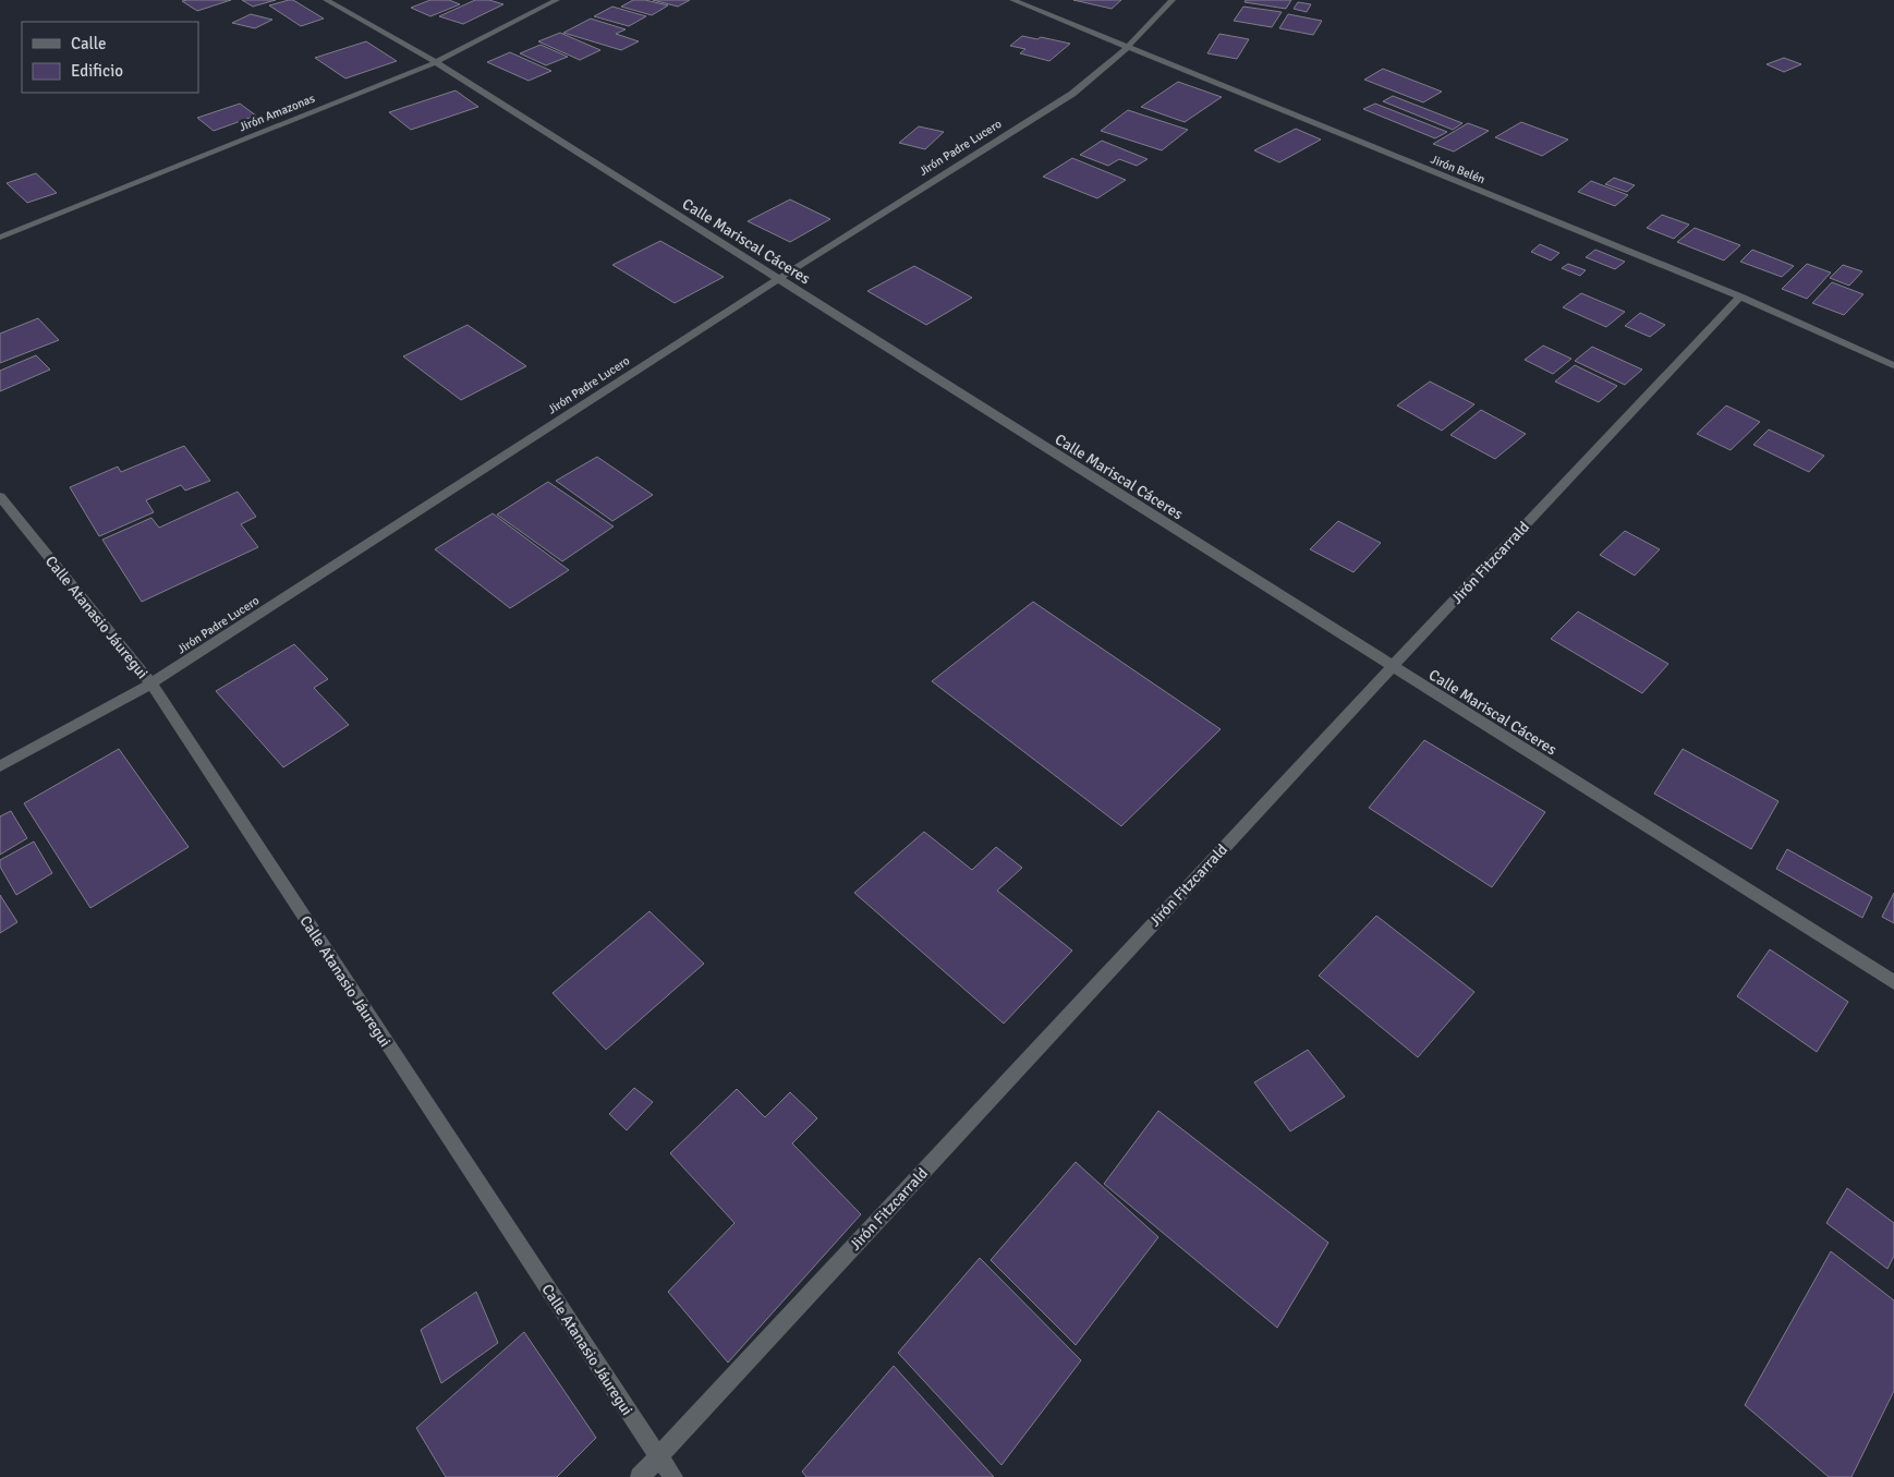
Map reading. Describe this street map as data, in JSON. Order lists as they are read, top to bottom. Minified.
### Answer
{"streets":{"street":["Jirón Amazonas","Jirón Padre Lucero","Jirón Belén","Calle Mariscal Cáceres","Jirón Fitzcarrald","Calle Atanasio Jáuregui"]},"crossings":[["Jirón Amazonas","Calle Mariscal Cáceres"],["Jirón Padre Lucero","Jirón Belén"],["Jirón Padre Lucero","Calle Mariscal Cáceres"],["Jirón Padre Lucero","Calle Atanasio Jáuregui"],["Jirón Belén","Jirón Fitzcarrald"],["Calle Mariscal Cáceres","Jirón Fitzcarrald"],["Jirón Fitzcarrald","Calle Atanasio Jáuregui"]],"legend":["Calle","Edificio"]}
